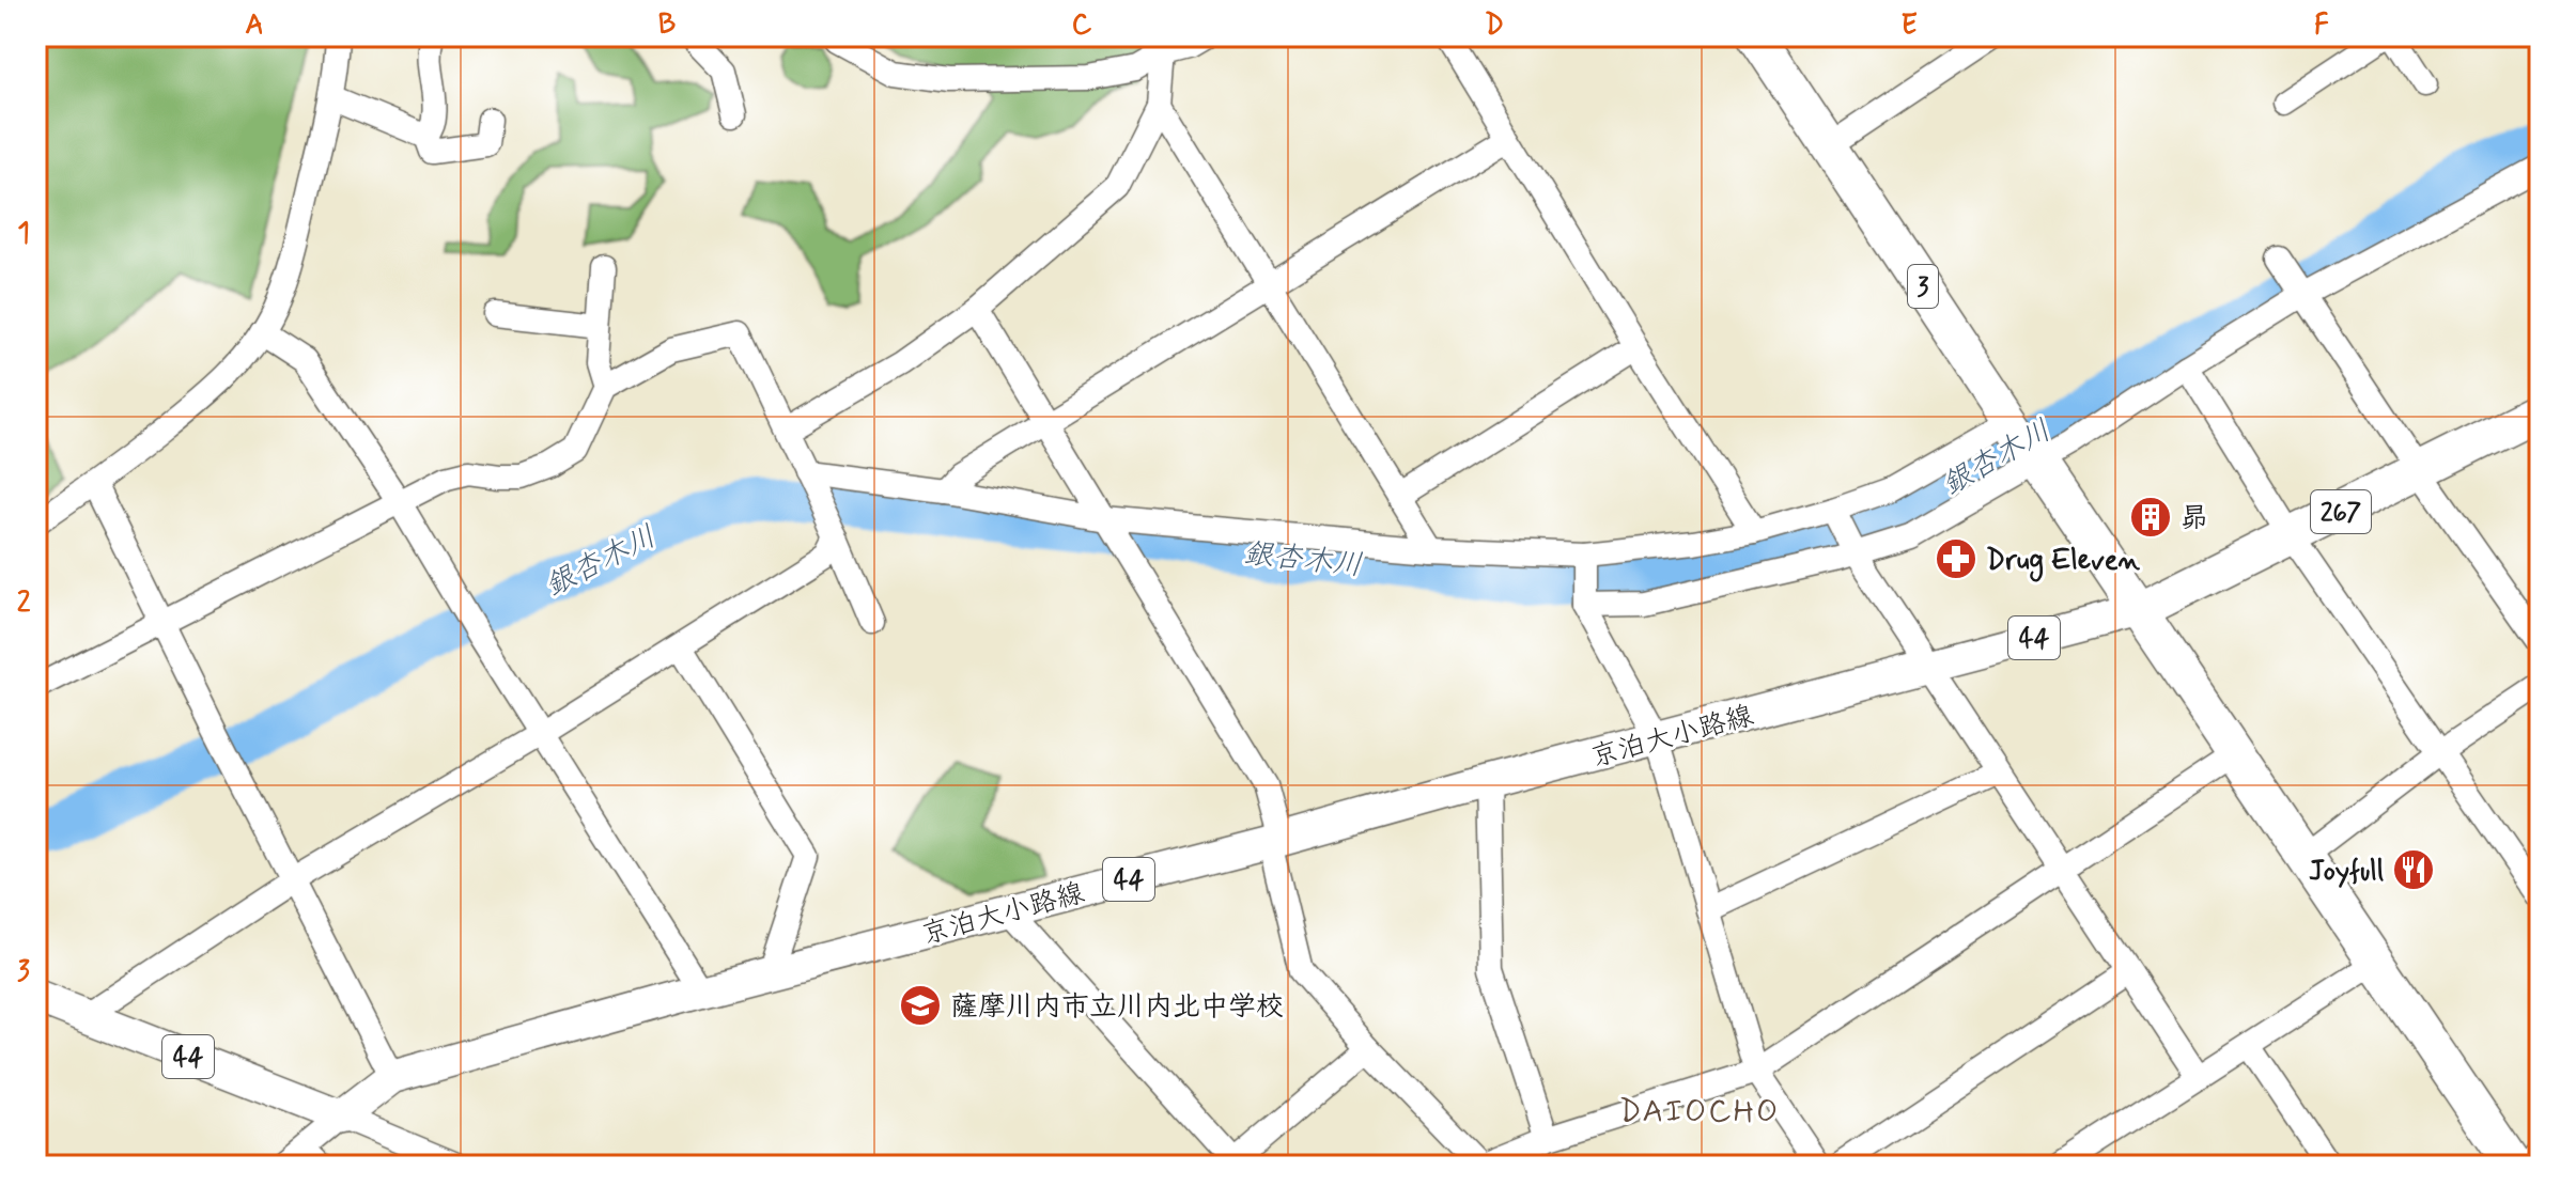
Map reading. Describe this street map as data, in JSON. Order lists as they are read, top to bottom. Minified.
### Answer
{"streets":{"highway":["3","267"],"main road":["44","京泊大小路線"]},"crossings":[["3","267"],["3","京泊大小路線"],["267","京泊大小路線"],["44","京泊大小路線"]],"districts":["DAIOCHO"],"water":["銀杏木川"],"places":{"building":["昴"],"pharmacy":["Drug Eleven"],"restaurant":["Joyfull"],"school or university":["薩摩川内市立川内北中学校"]},"grid":{"columns":["A","B","C","D","E","F"],"rows":["1","2","3"]}}
